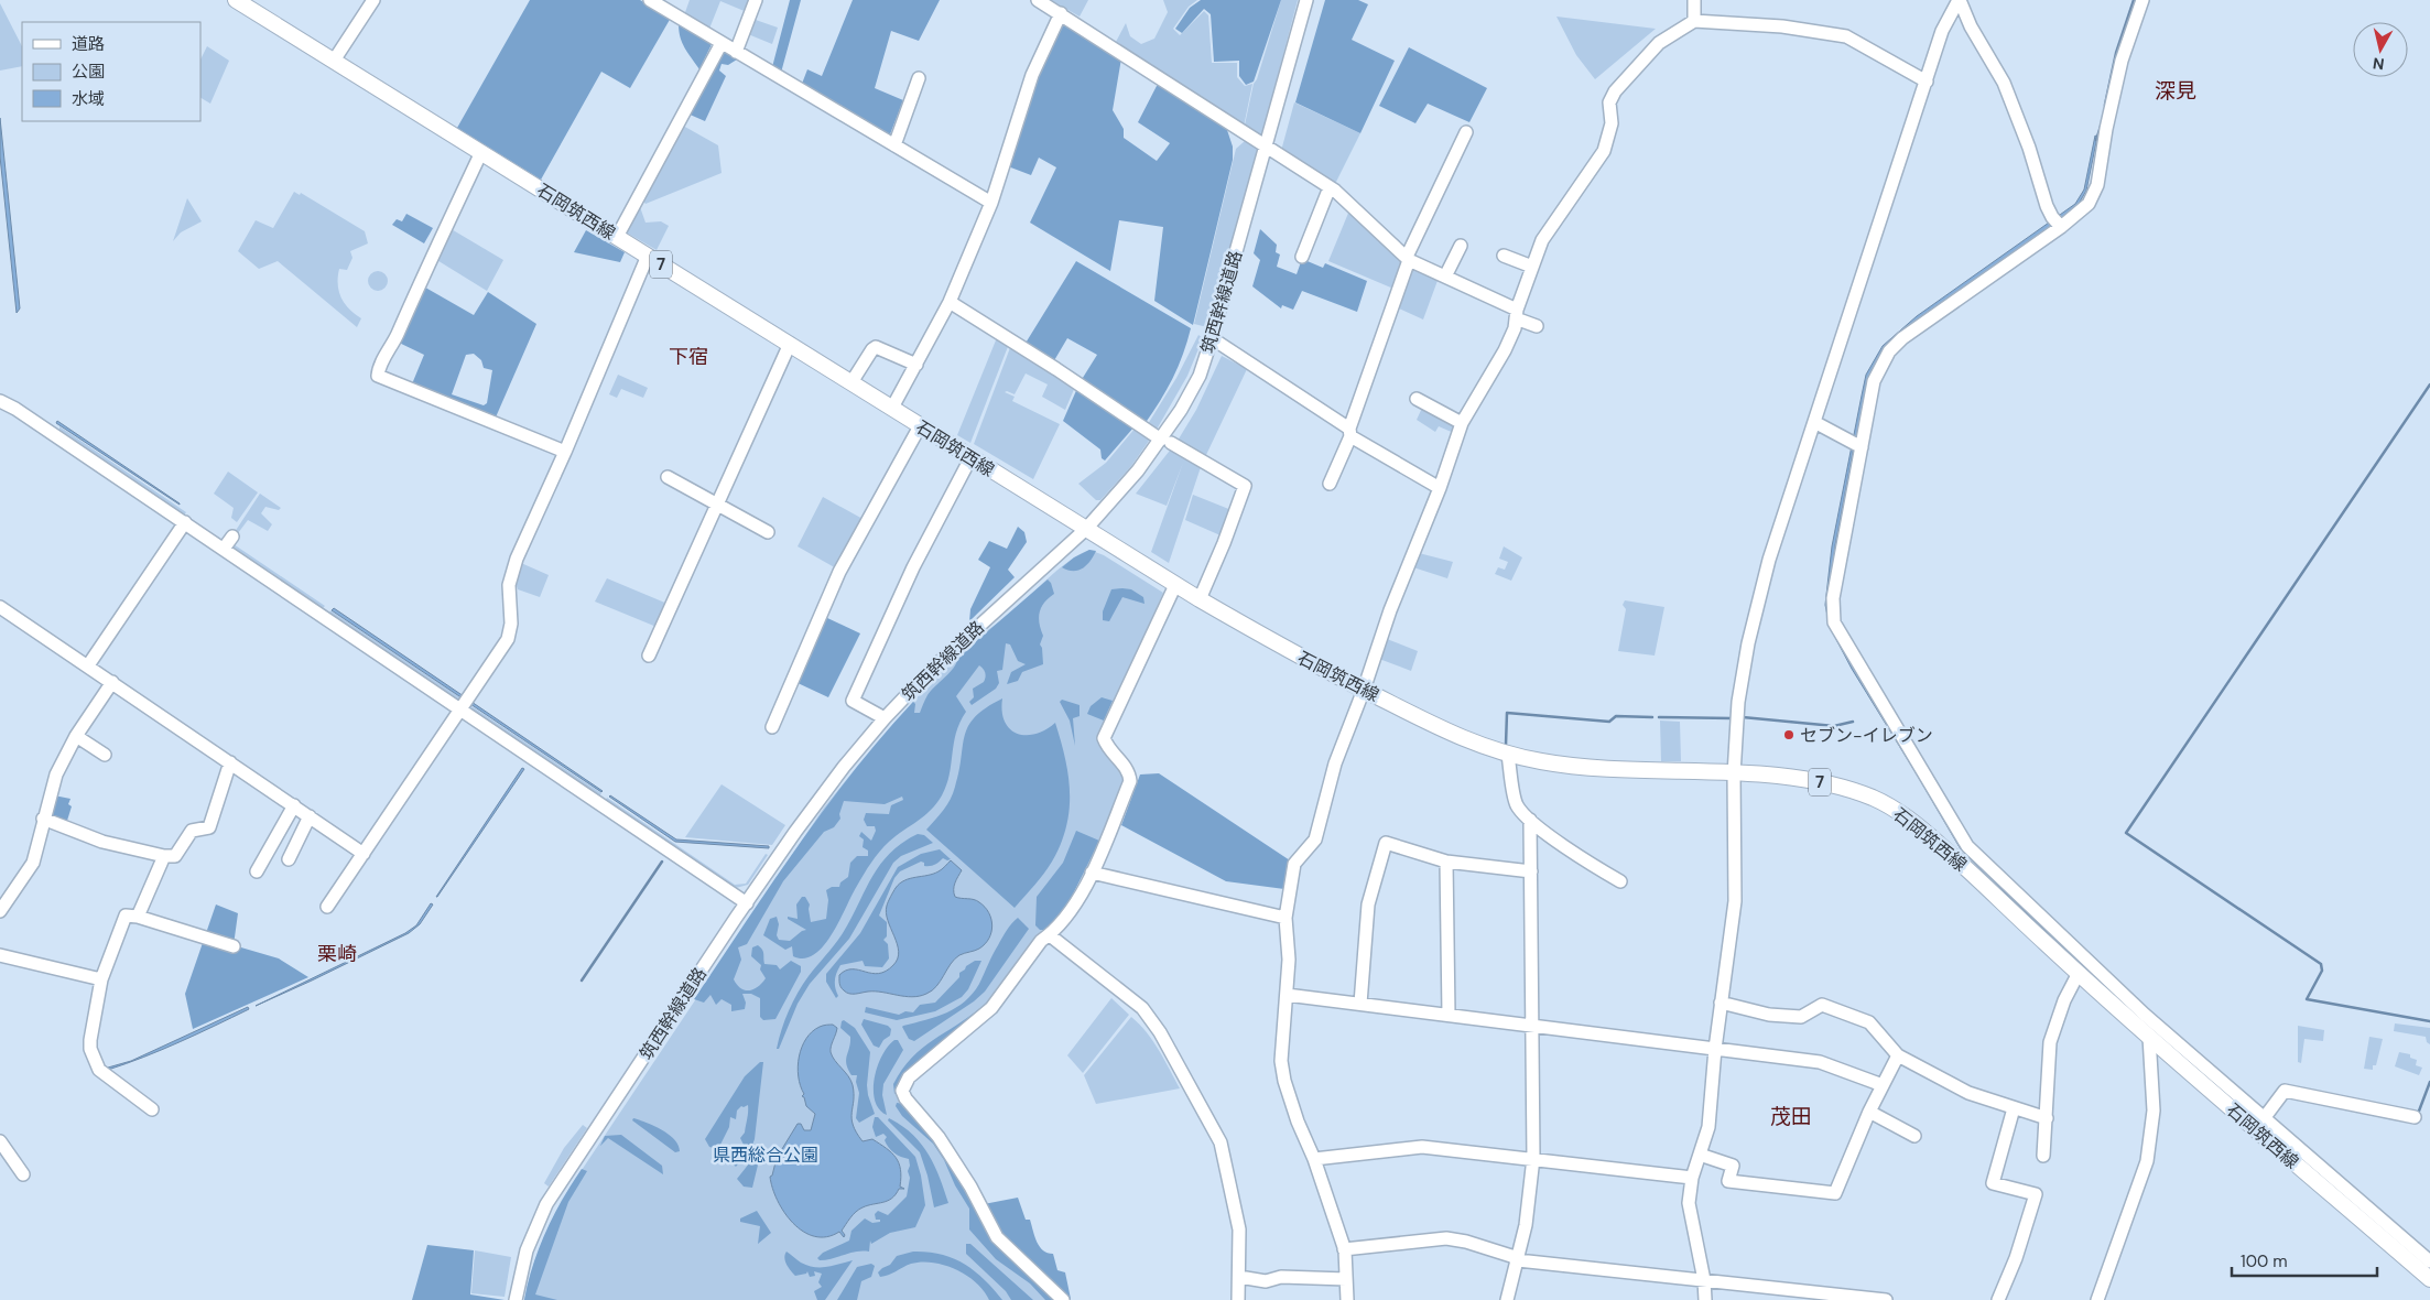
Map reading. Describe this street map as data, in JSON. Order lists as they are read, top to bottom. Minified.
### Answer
{"streets":{"main road":["石岡筑西線","7"],"street":["筑西幹線道路"]},"crossings":[["石岡筑西線","筑西幹線道路"]],"districts":["深見","下宿","栗崎","茂田"],"parks":["県西総合公園"],"places":["セブン-イレブン"],"legend":["道路","公園","水域"],"scale_bar":"100 m","north":"bottom"}
